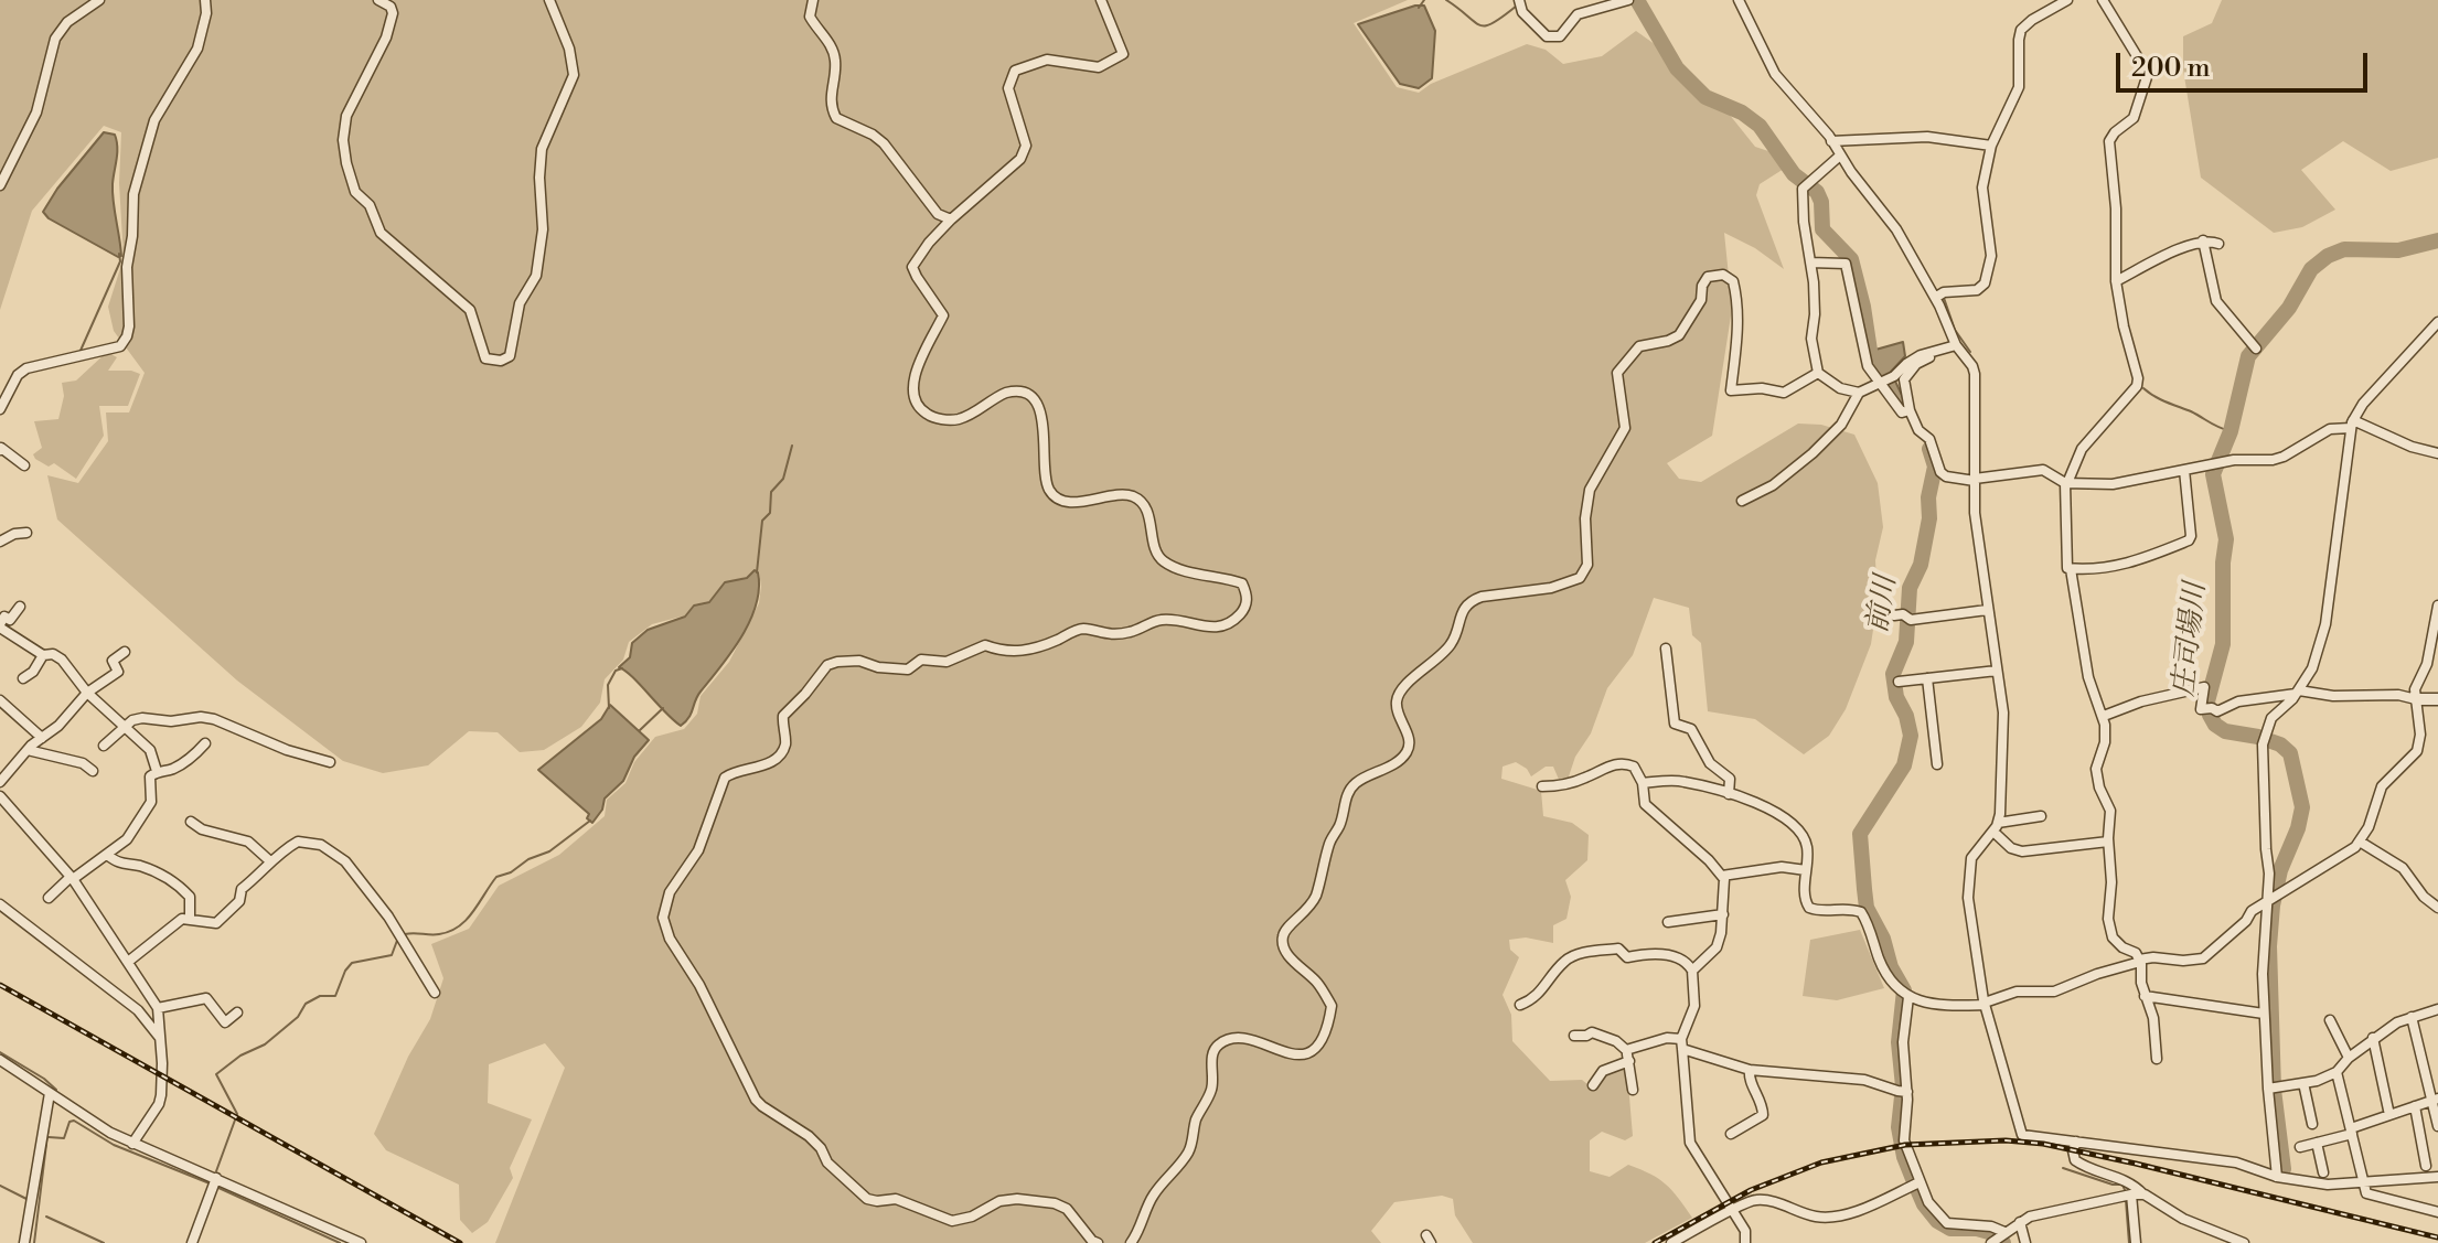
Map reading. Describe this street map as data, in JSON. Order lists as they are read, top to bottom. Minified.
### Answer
{"water":["前川","庄司場川"],"scale_bar":"200 m"}
